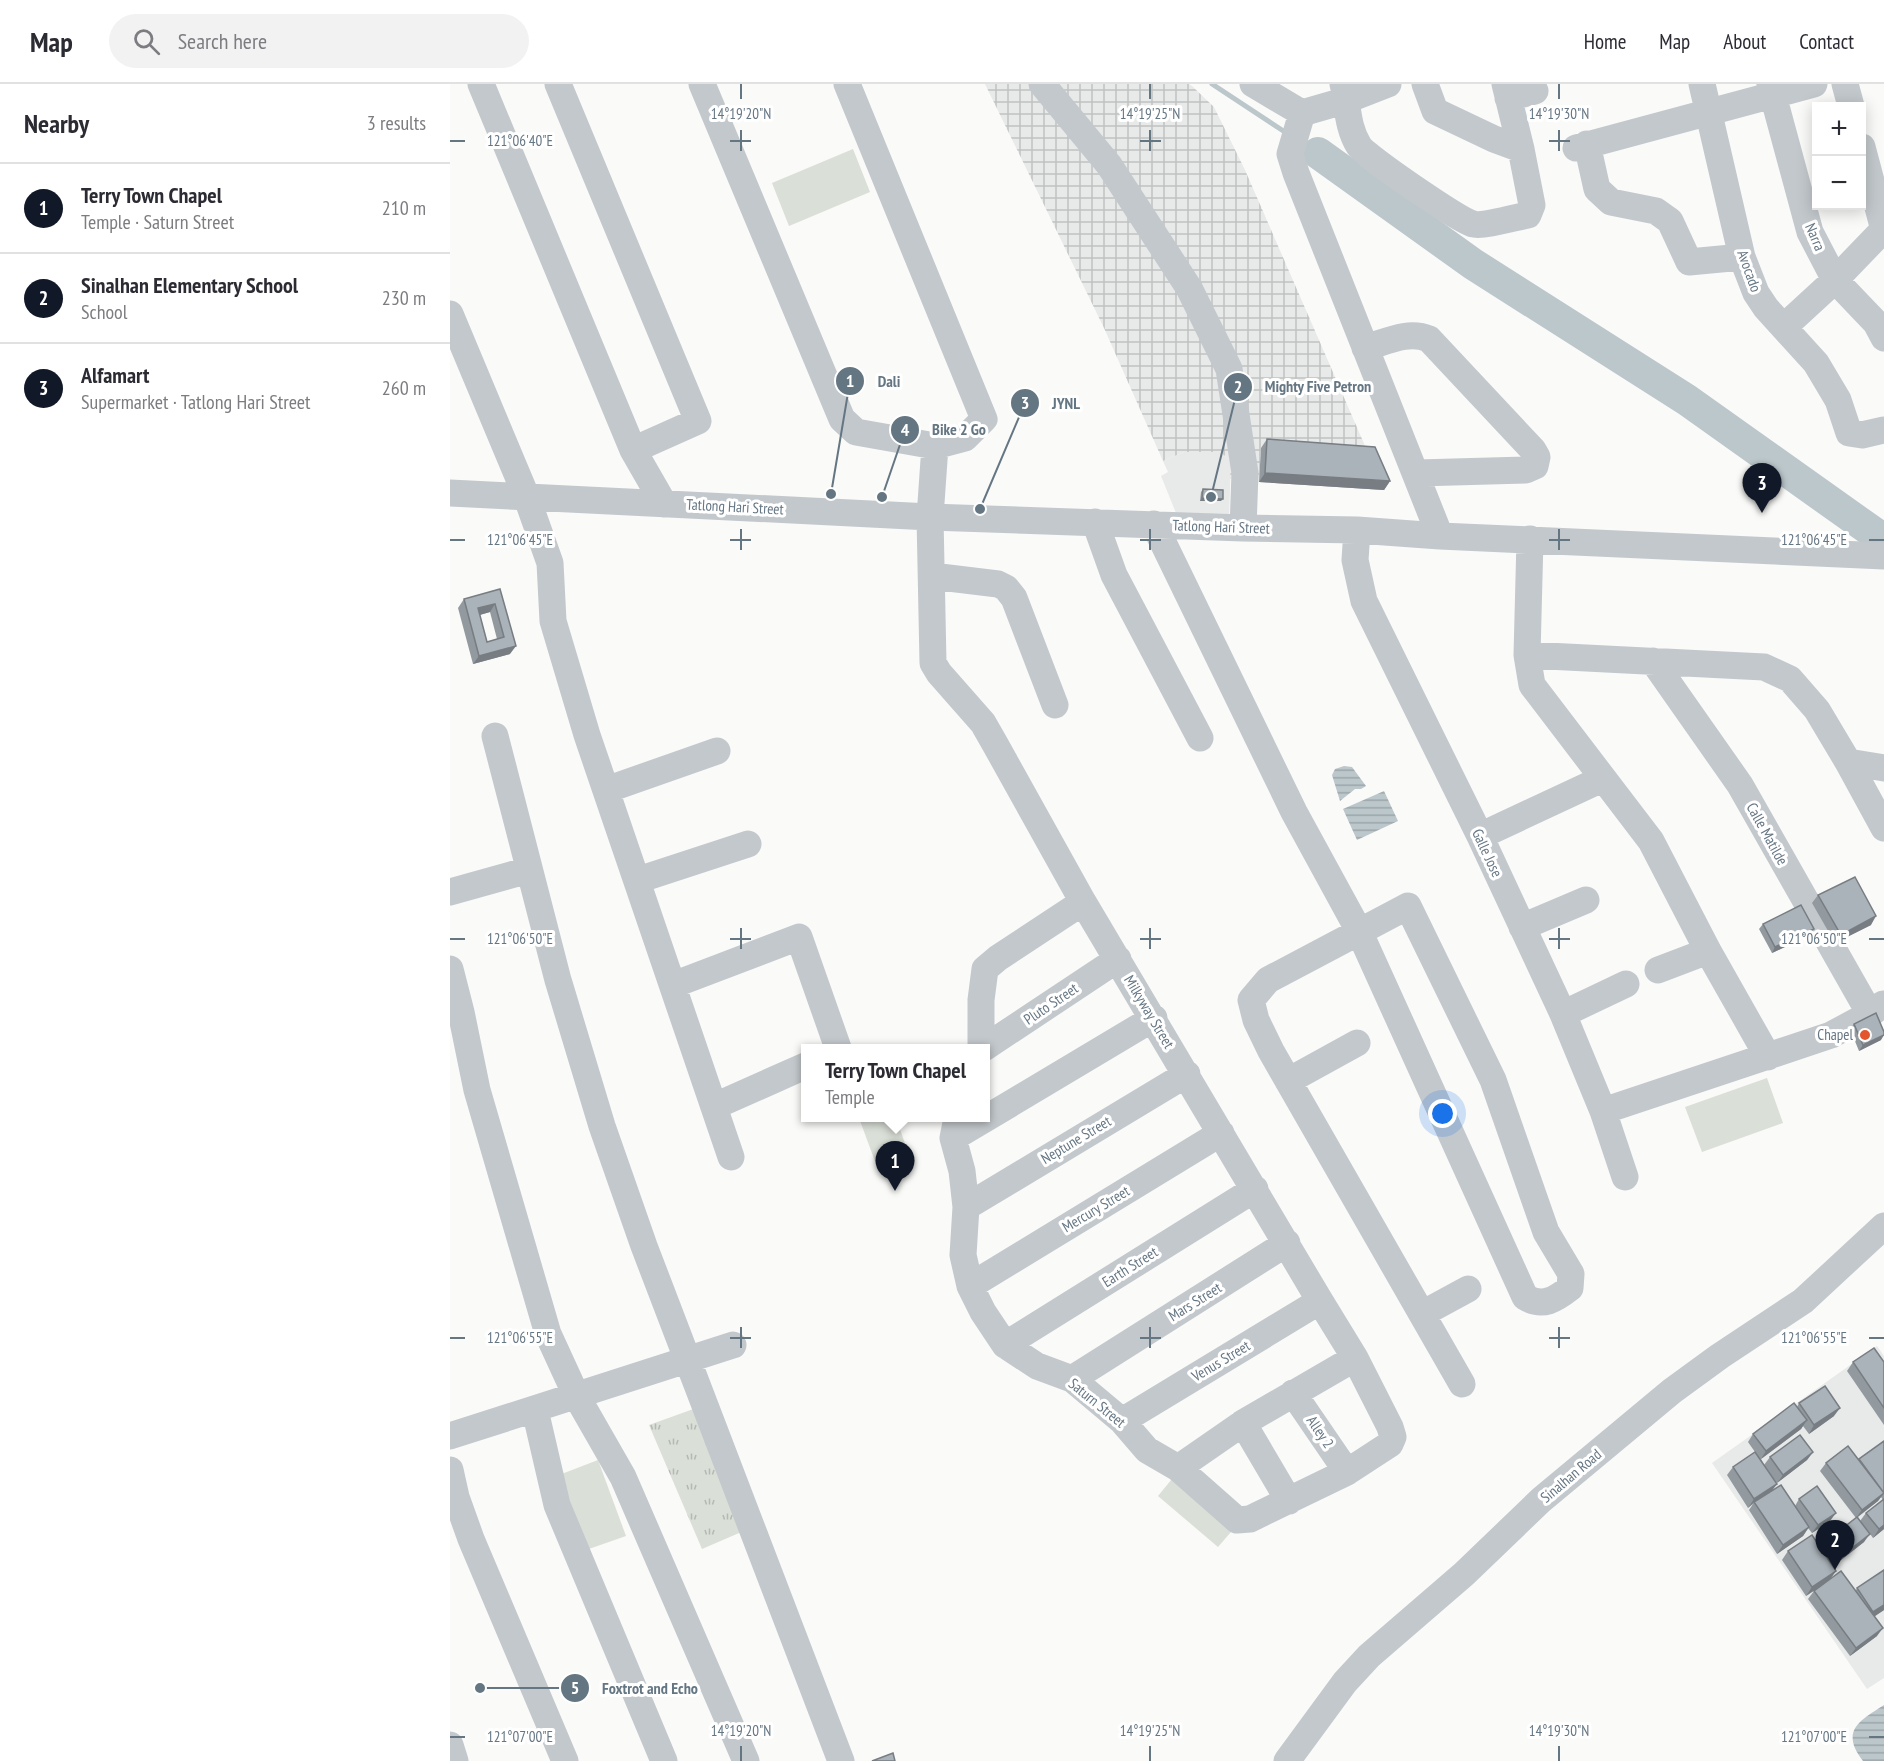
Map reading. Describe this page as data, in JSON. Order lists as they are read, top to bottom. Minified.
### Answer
{"streets":{"street":["Narra","Avocado","Tatlong Hari Street","Calle Matilde","Galle Jose","Pluto Street","Milkyway Street","Neptune Street","Mercury Street","Earth Street","Mars Street","Venus Street","Saturn Street","Alley 2","Sinalhan Road"]},"crossings":[["Tatlong Hari Street","Galle Jose"],["Tatlong Hari Street","Milkyway Street"],["Pluto Street","Milkyway Street"],["Milkyway Street","Neptune Street"],["Milkyway Street","Mercury Street"],["Milkyway Street","Earth Street"],["Milkyway Street","Mars Street"],["Milkyway Street","Venus Street"],["Milkyway Street","Alley 2"],["Neptune Street","Saturn Street"],["Mercury Street","Saturn Street"],["Earth Street","Saturn Street"],["Mars Street","Saturn Street"],["Venus Street","Saturn Street"]],"places":["Dali","Bike 2 Go","Mighty Five Petron","JYNL","Chapel","Foxtrot and Echo"],"page":{"header":"Map","search":"Search here","nav":["Home","Map","About","Contact"],"heading":["Nearby","3 results"],"map_buttons":["+","−"],"list":[{"mark":"1","name":"Terry Town Chapel","note":"Temple · Saturn Street","value":"210 m"},{"mark":"2","name":"Sinalhan Elementary School","note":"School","value":"230 m"},{"mark":"3","name":"Alfamart","note":"Supermarket · Tatlong Hari Street","value":"260 m"}],"pins":["3","1","2"],"popup":["Terry Town Chapel","Temple"]},"coordinates":["14°19'20\"N","14°19'25\"N","14°19'30\"N","121°06'40\"E","121°06'45\"E","121°06'50\"E","121°06'55\"E","121°07'00\"E"]}
